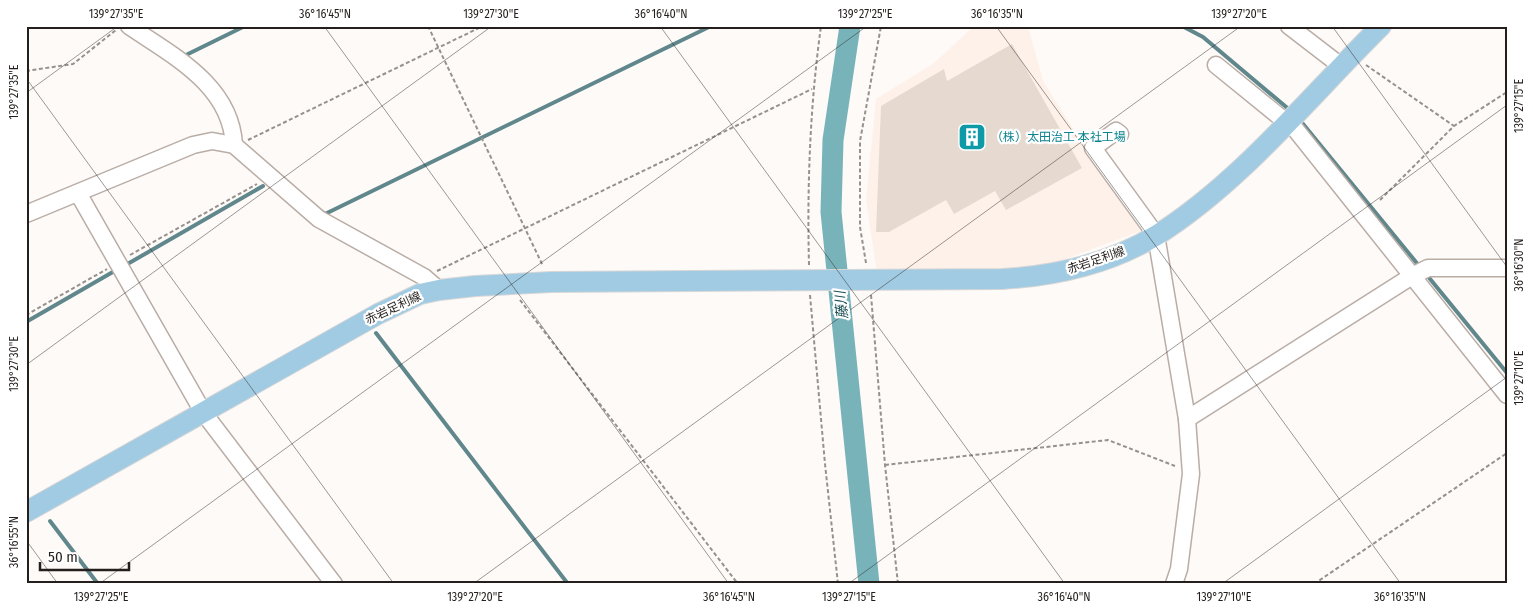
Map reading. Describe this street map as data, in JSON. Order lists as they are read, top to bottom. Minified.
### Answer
{"streets":{"main road":["赤岩足利線"]},"water":["藤川"],"places":{"building":["（株）太田治工 本社工場"]},"scale_bar":"50 m","coordinates":["139°27'35\"E","36°16'45\"N","139°27'30\"E","36°16'40\"N","139°27'25\"E","36°16'35\"N","139°27'20\"E","139°27'15\"E","36°16'30\"N","139°27'10\"E","36°16'55\"N"]}
